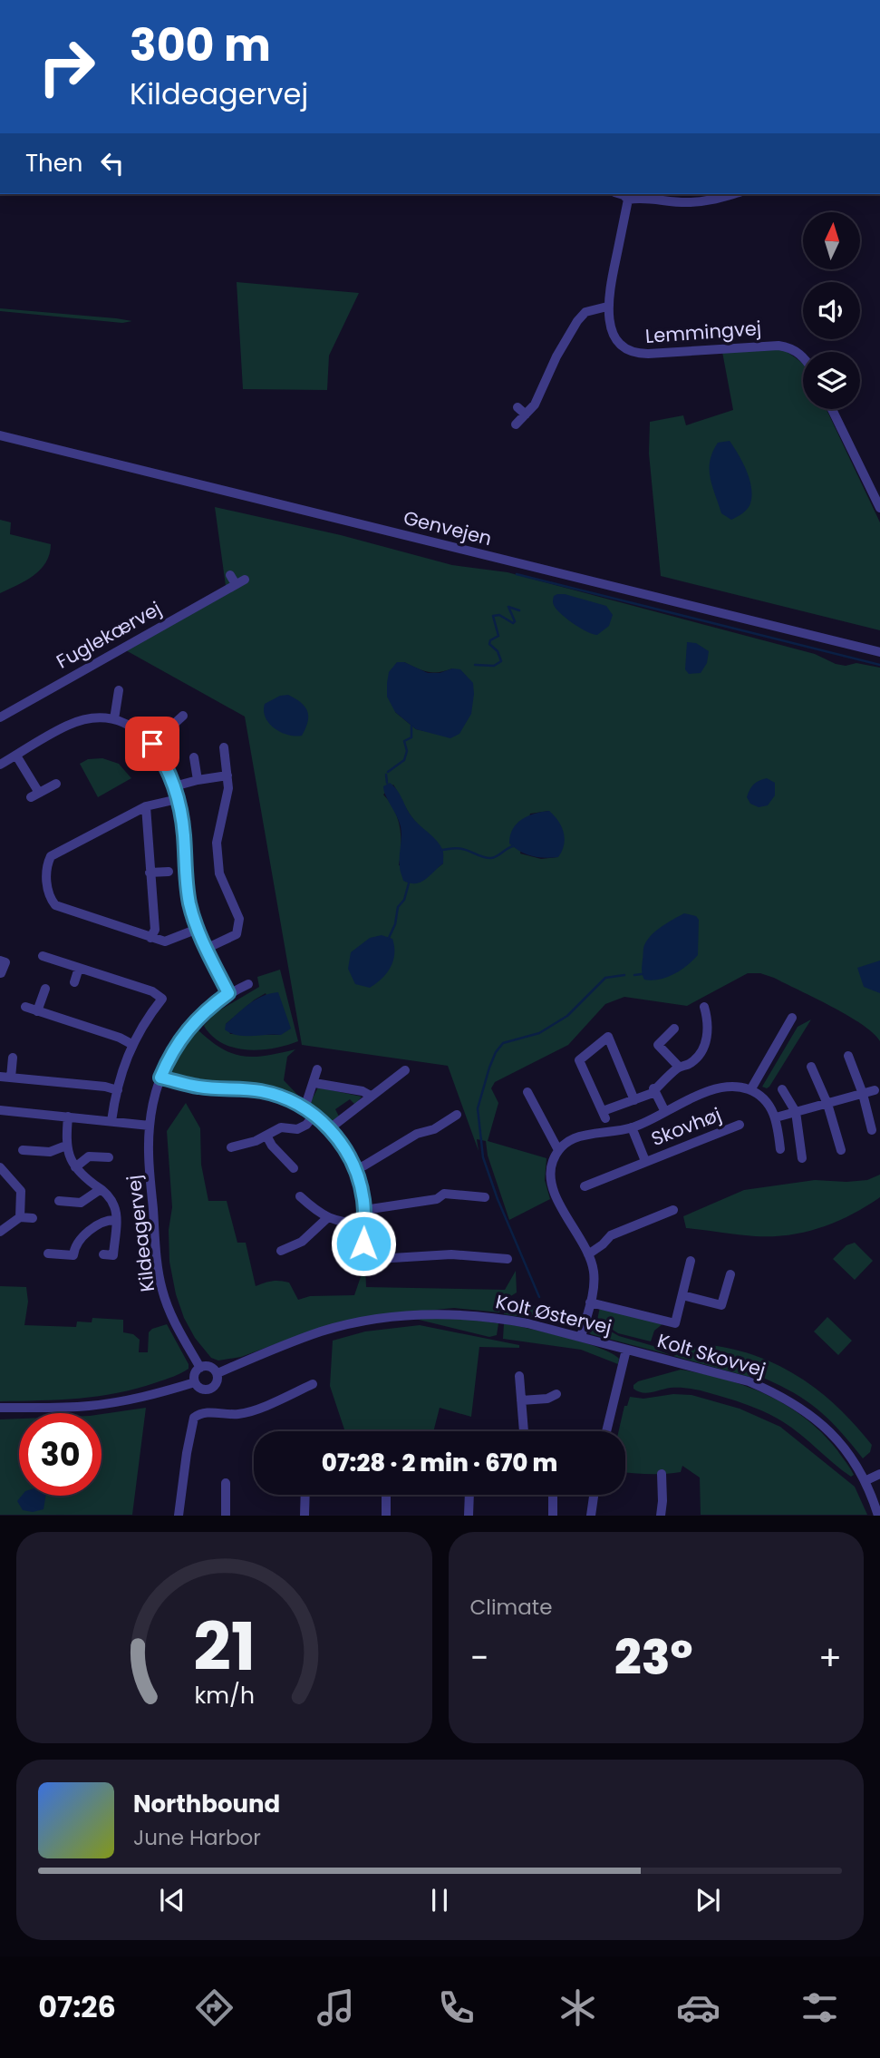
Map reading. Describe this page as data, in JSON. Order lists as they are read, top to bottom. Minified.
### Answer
{"streets":{"street":["Lemmingvej","Genvejen","Fuglekærvej","Skovhøj","Kildeagervej","Kolt Østervej","Kolt Skovvej"]},"crossings":[["Kildeagervej","Kolt Østervej"],["Kolt Østervej","Kolt Skovvej"]],"north":"top","page":{"turn":["300 m","Kildeagervej"],"then":"Then","limit":"30","trip":"07:28 · 2 min · 670 m","tile":"Climate","heat":["−","23°","+"],"song":["Northbound","June Harbor"],"tabs":"07:26","gauge":["21","km/h"]}}
